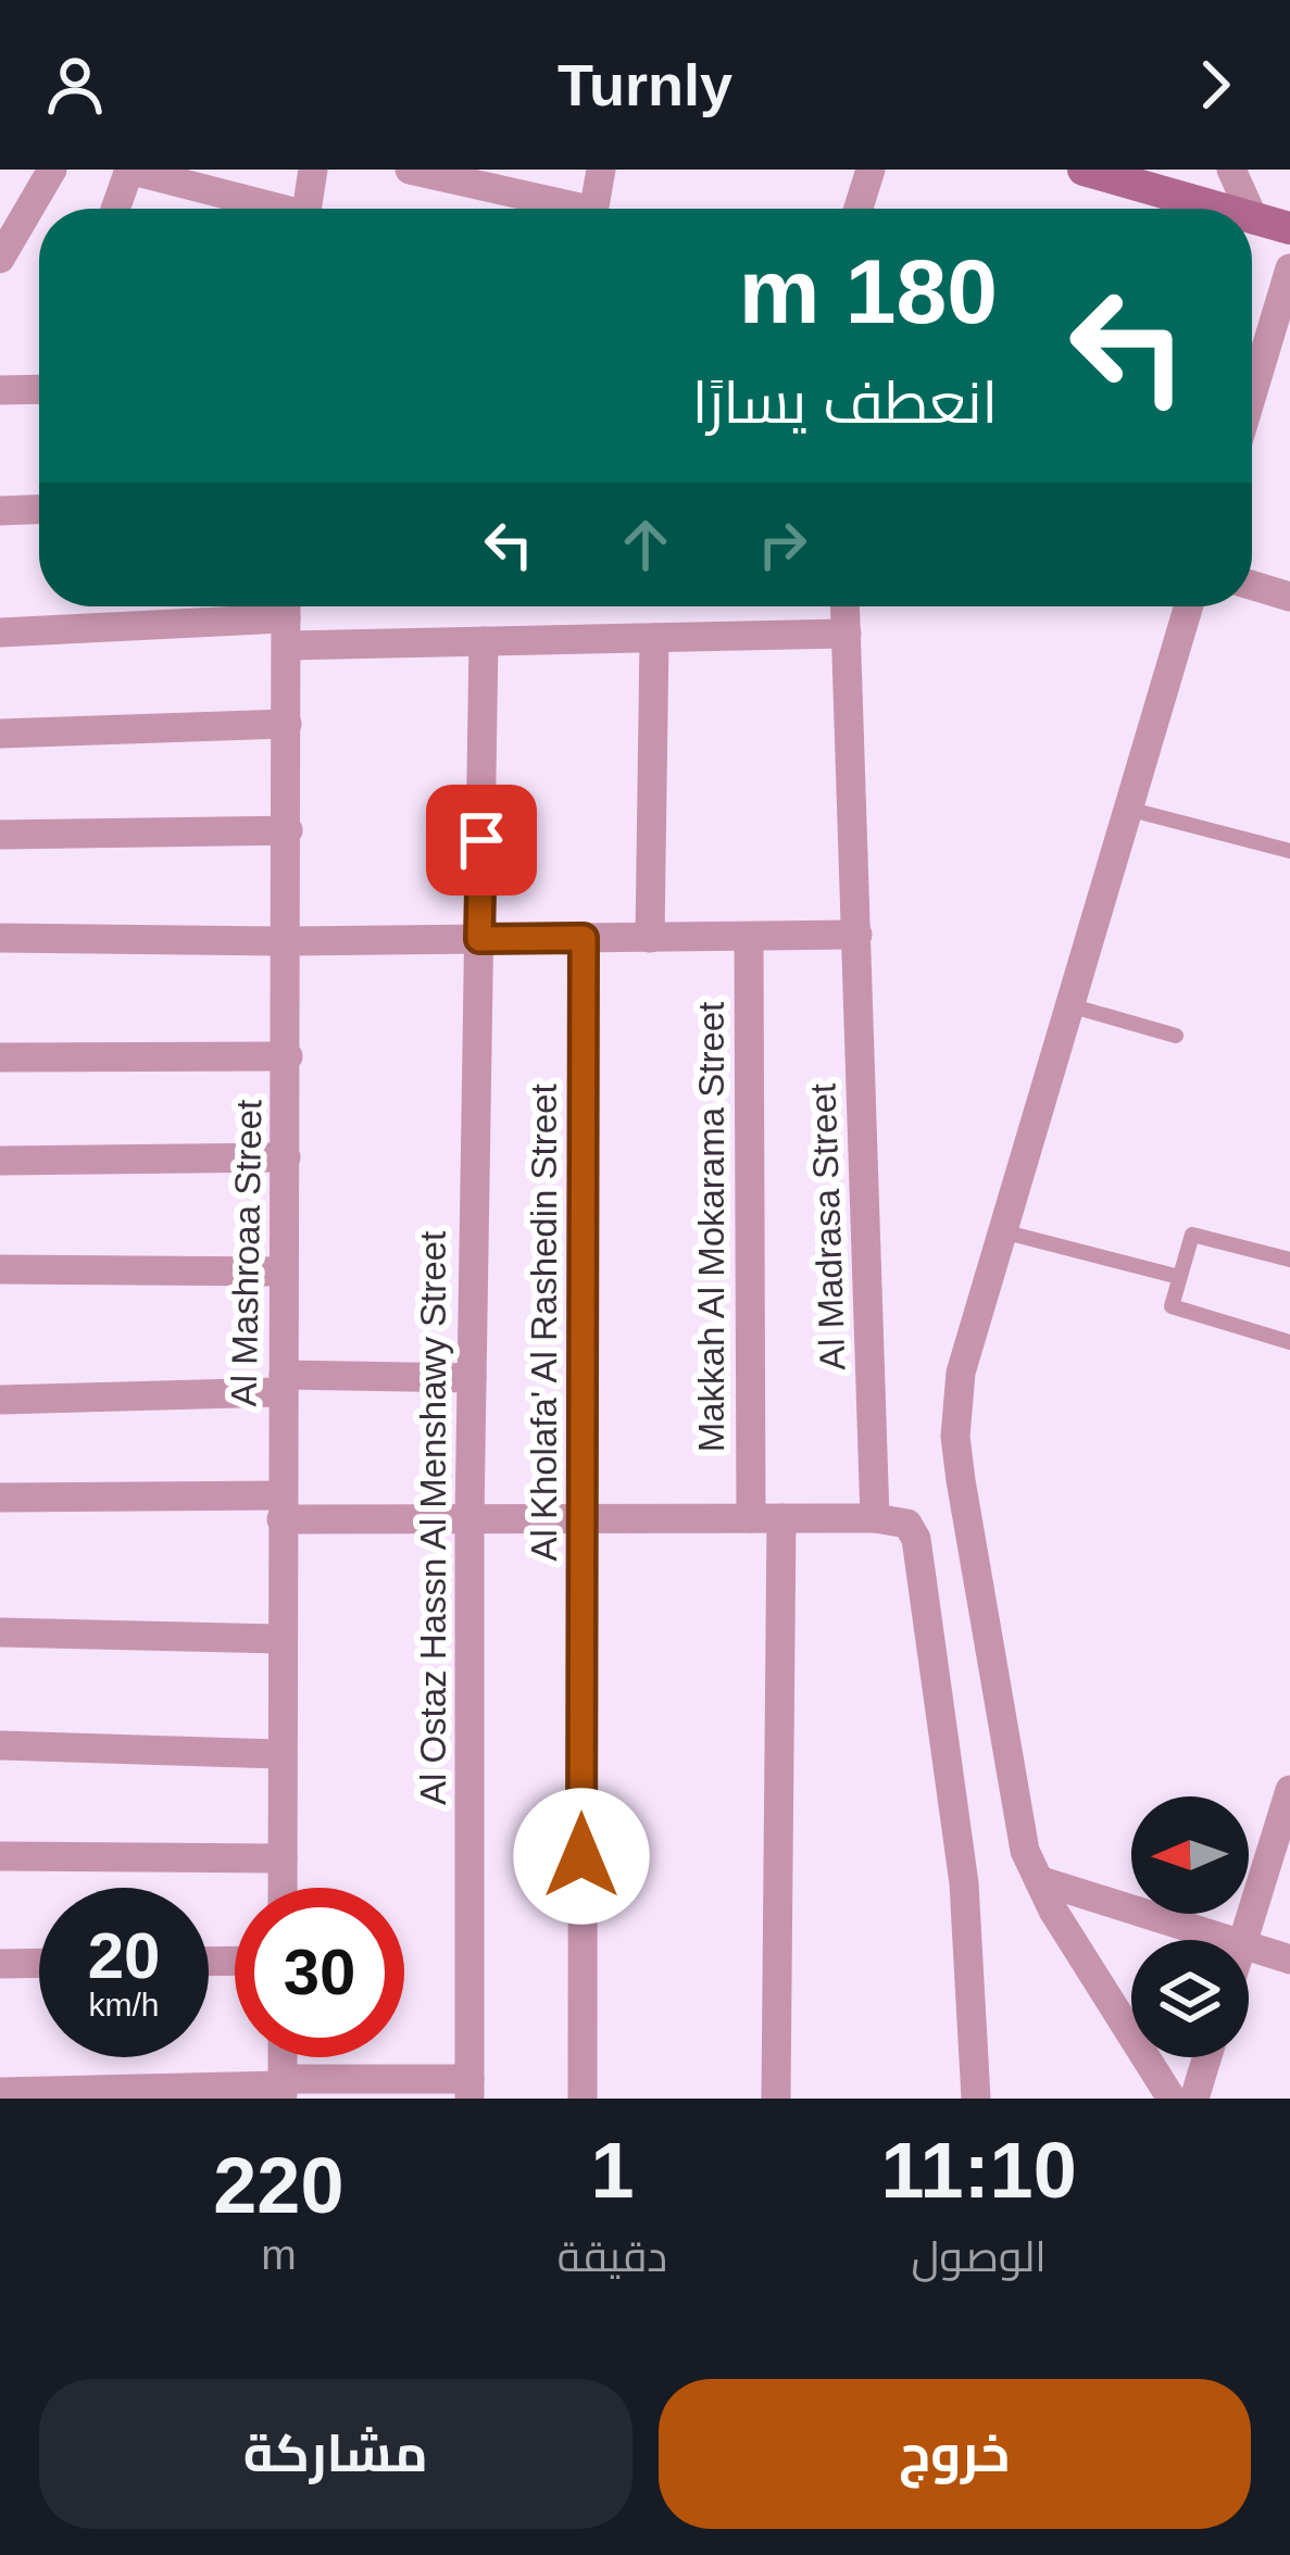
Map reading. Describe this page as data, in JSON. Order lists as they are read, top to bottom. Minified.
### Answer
{"streets":{"street":["Makkah Al Mokarama Street","Al Madrasa Street","Al Mashroaa Street","Al Kholafa' Al Rashedin Street","Al Ostaz Hassn Al Menshawy Street"]},"north":"left","page":{"header":"Turnly","turn":["180 m","انعطف يسارًا"],"speed":"20 km/h","limit":"30","eta":["11:10","الوصول","1","دقيقة","220","m"],"buttons":["خروج","مشاركة"]}}
